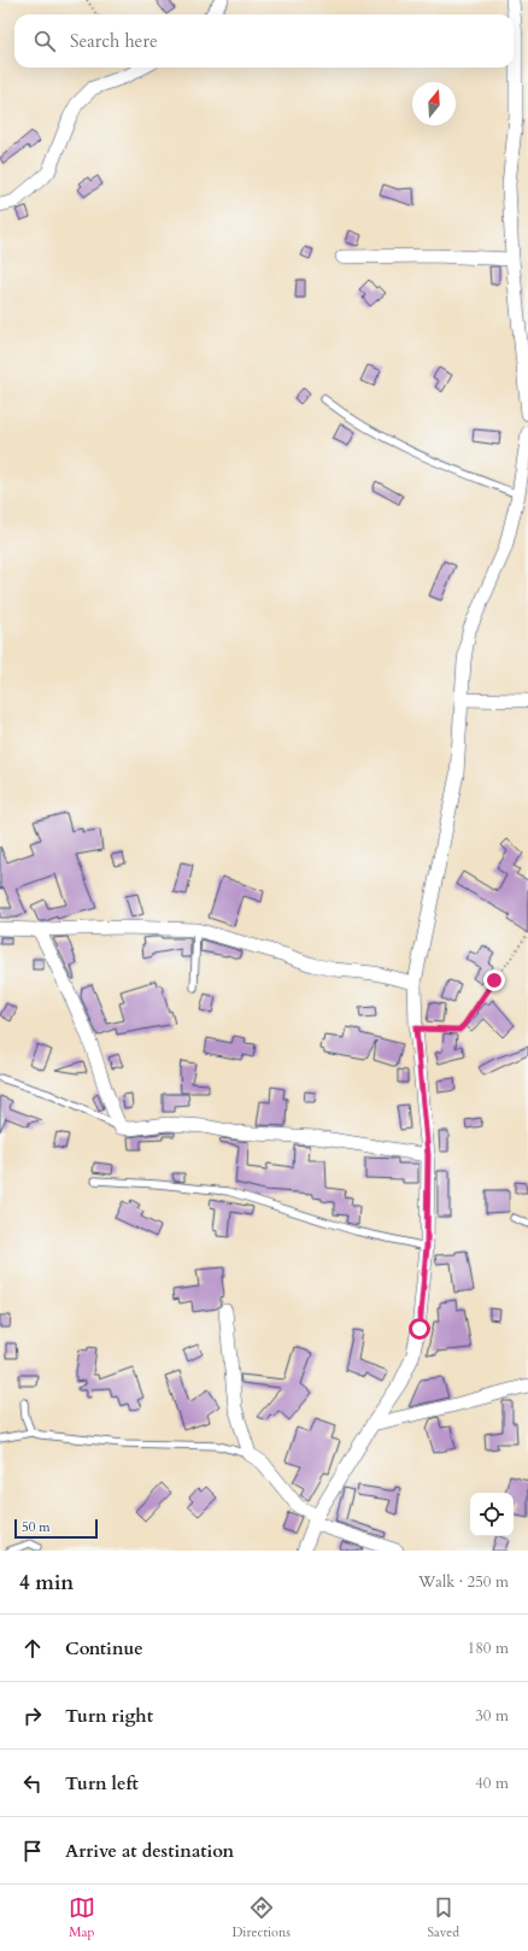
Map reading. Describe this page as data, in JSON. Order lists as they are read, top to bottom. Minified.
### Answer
{"scale_bar":"50 m","north":"top","page":{"search":"Search here","scale":"50 m","heading":["4 min","Walk · 250 m"],"list":[["Continue","180 m"],["Turn right","30 m"],["Turn left","40 m"],"Arrive at destination"],"nav":["Map","Directions","Saved"]}}
